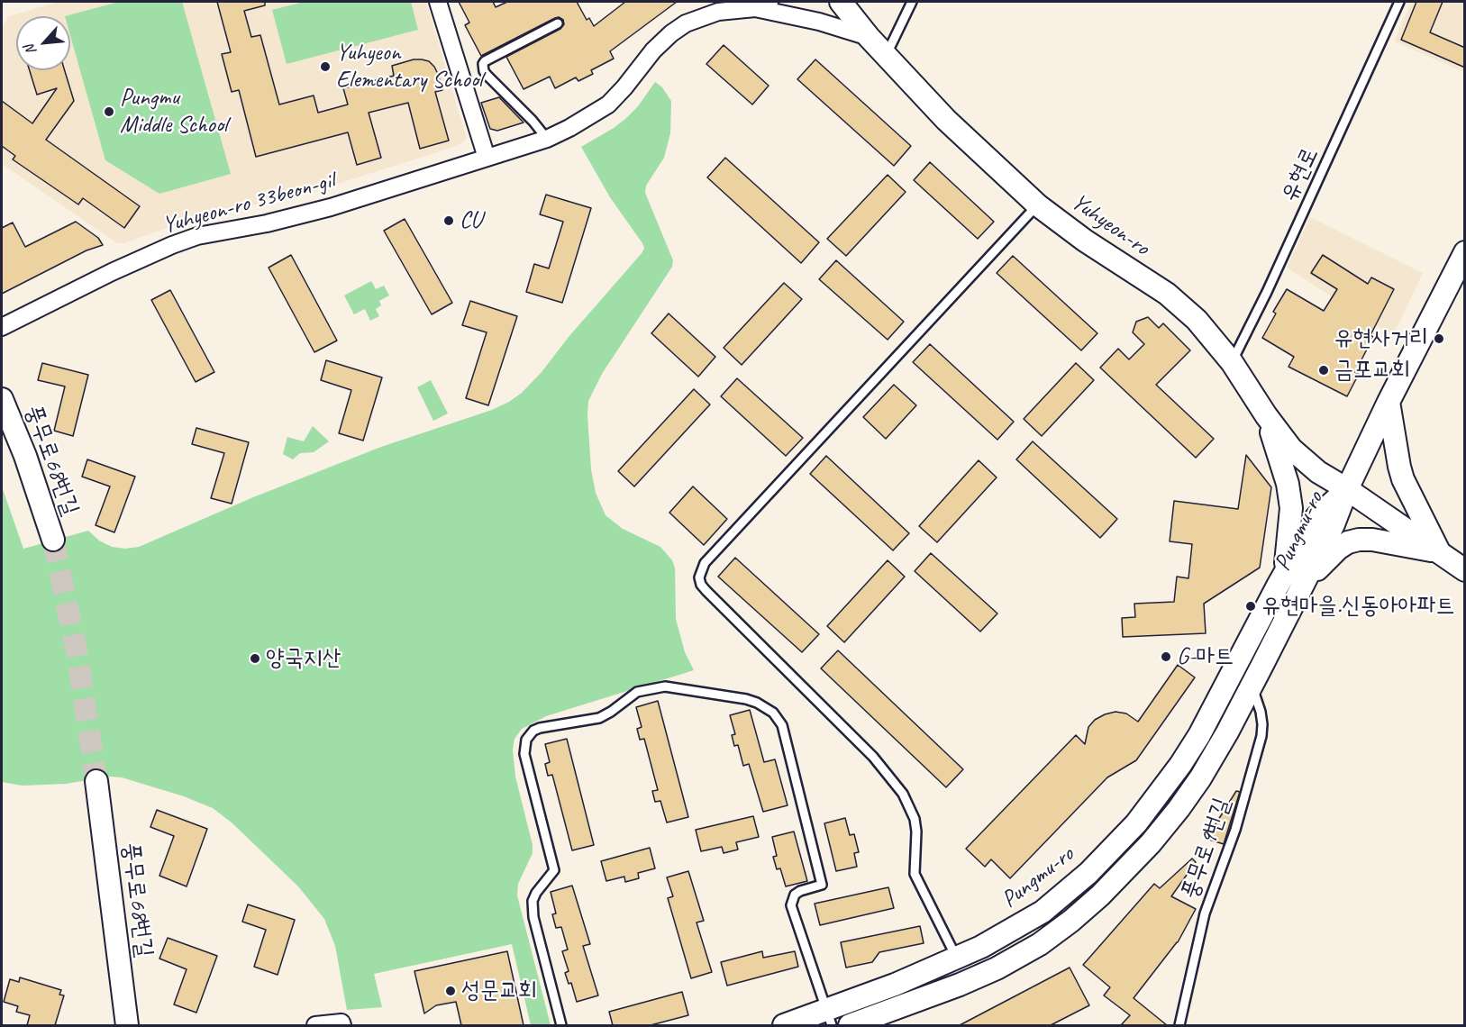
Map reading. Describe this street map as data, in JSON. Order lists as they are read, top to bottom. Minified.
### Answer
{"streets":{"street":["Yuhyeon-ro 33beon-gil","Yuhyeon-ro","풍무로68번길","Pungmu-ro"],"lane":["유현로","풍무로9번길"]},"crossings":[["유현로","Yuhyeon-ro"],["Yuhyeon-ro 33beon-gil","Yuhyeon-ro"],["Yuhyeon-ro","Pungmu-ro"],["Pungmu-ro","풍무로9번길"]],"places":["Yuhyeon Elementary School","Pungmu Middle School","CU","유현사거리","금포교회","유현마을.신동아아파트","G-마트","양국지산","성문교회"],"north":"bottom left"}
